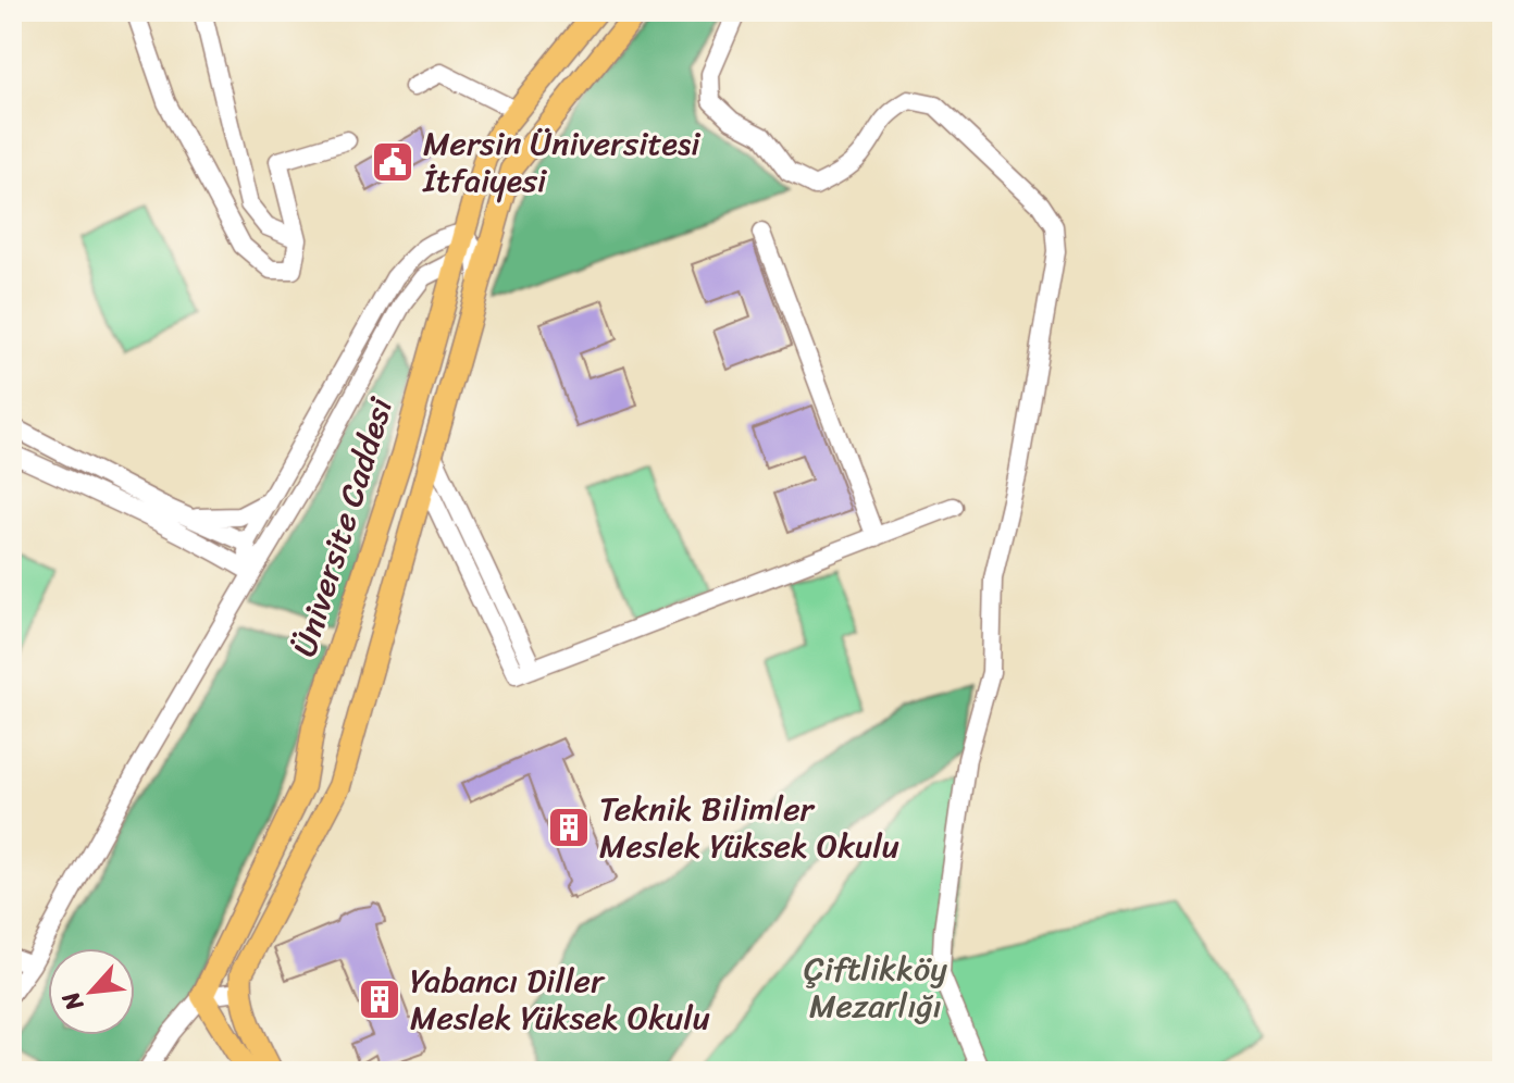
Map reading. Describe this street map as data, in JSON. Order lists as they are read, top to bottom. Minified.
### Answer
{"streets":{"main road":["Üniversite Caddesi"]},"parks":["Çiftlikköy Mezarlığı"],"places":{"public building":["Mersin Üniversitesi İtfaiyesi"],"building":["Teknik Bilimler Meslek Yüksek Okulu","Yabancı Diller Meslek Yüksek Okulu"]},"north":"bottom left"}
